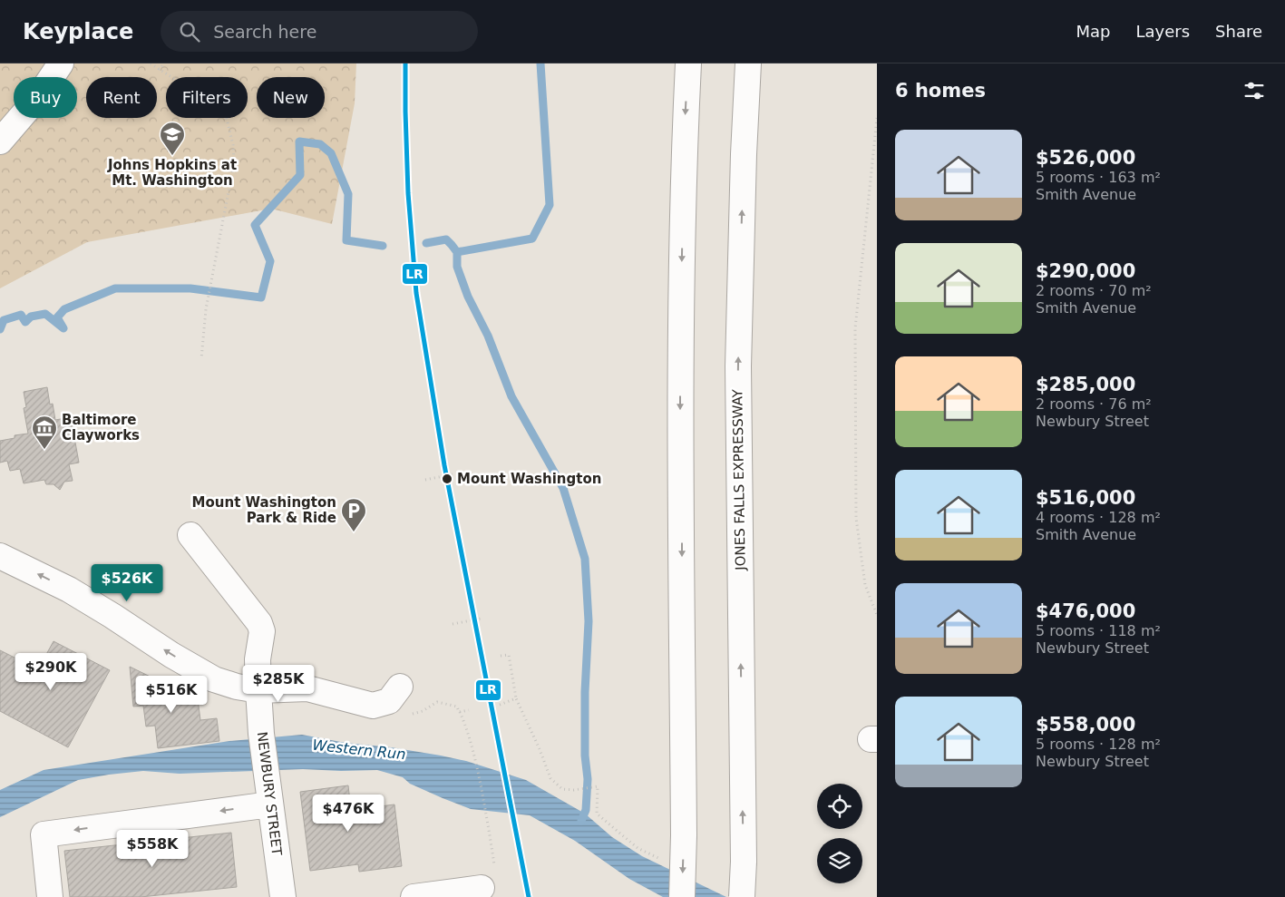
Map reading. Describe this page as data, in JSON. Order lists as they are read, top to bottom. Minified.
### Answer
{"streets":{"main road":["JONES FALLS EXPRESSWAY","NEWBURY STREET"]},"water":["Western Run"],"places":{"school or university":["Johns Hopkins at Mt. Washington"],"museum":["Baltimore Clayworks"],"other":["Mount Washington"],"parking":["Mount Washington Park & Ride"]},"lines":["transit line LR"],"page":{"header":"Keyplace","search":"Search here","nav":["Map","Layers","Share"],"heading":"6 homes","chip":["Buy","Rent","Filters","New"],"list":[{"name":"$526,000","note":"5 rooms · 163 m² · Smith Avenue"},{"name":"$290,000","note":"2 rooms · 70 m² · Smith Avenue"},{"name":"$285,000","note":"2 rooms · 76 m² · Newbury Street"},{"name":"$516,000","note":"4 rooms · 128 m² · Smith Avenue"},{"name":"$476,000","note":"5 rooms · 118 m² · Newbury Street"},{"name":"$558,000","note":"5 rooms · 128 m² · Newbury Street"}],"price":["$526K","$290K","$285K","$516K","$476K","$558K"]}}
